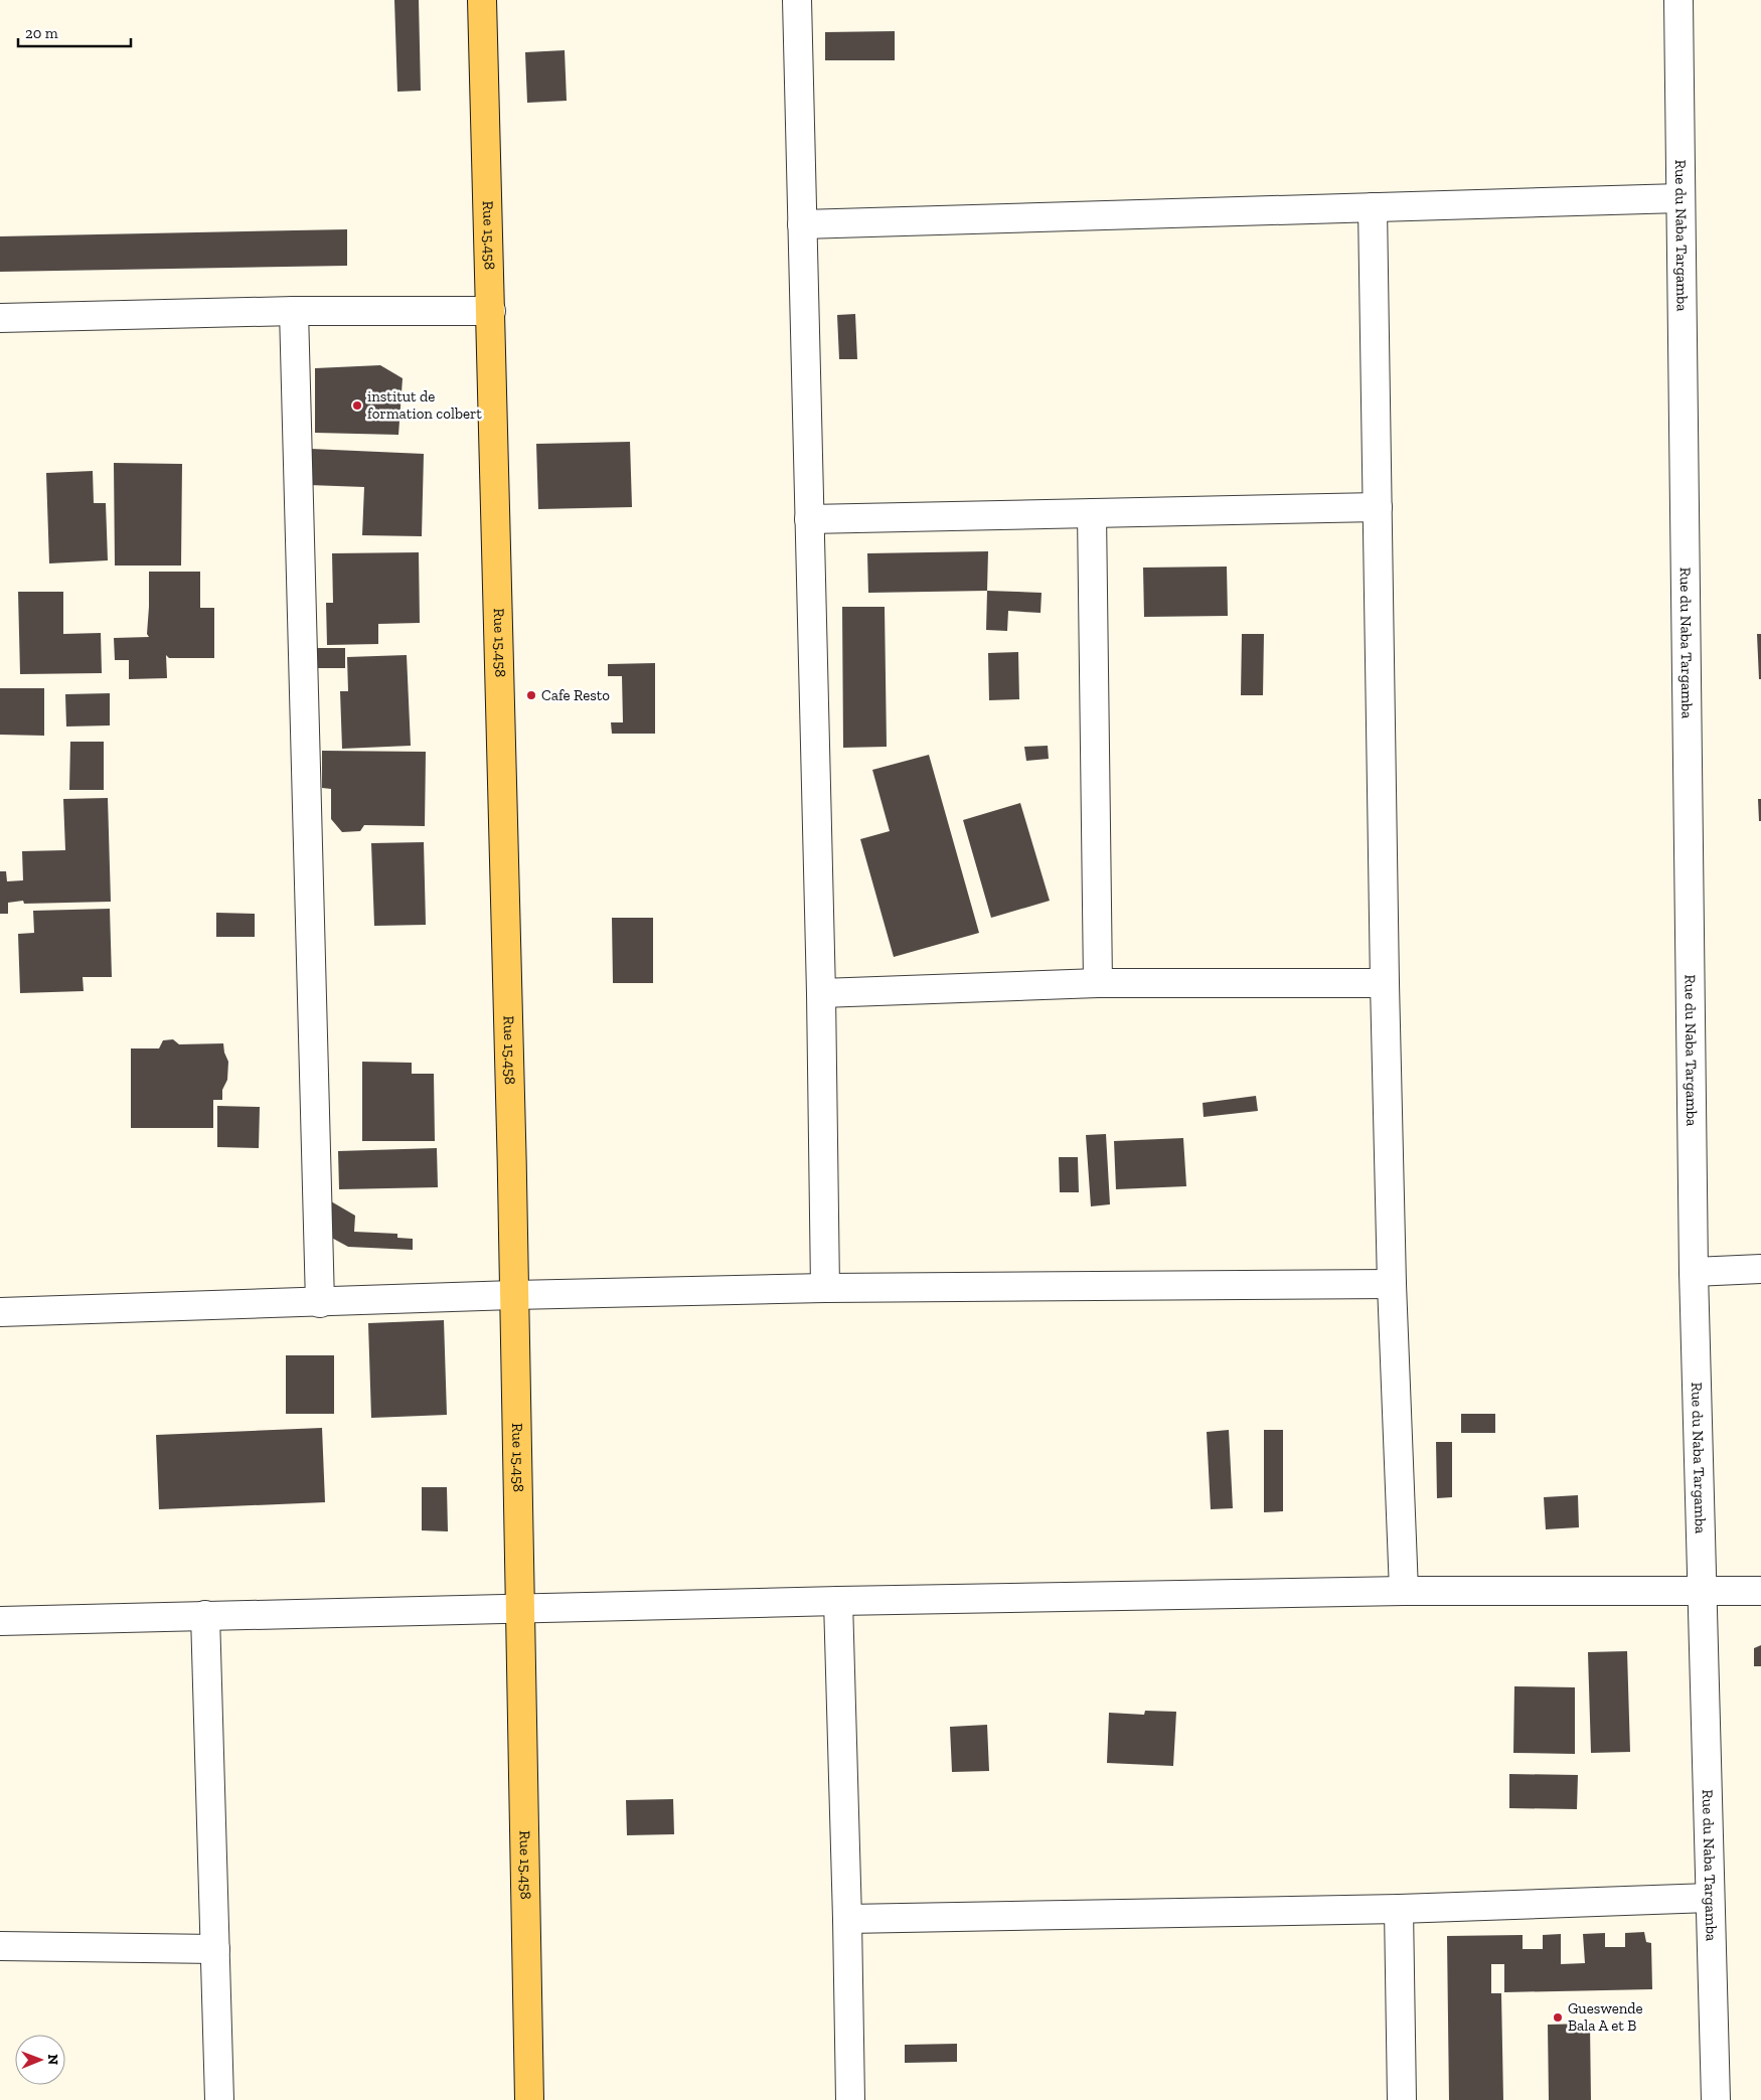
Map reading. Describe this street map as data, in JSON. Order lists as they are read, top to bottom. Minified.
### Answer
{"streets":{"main road":["Rue 15.458"],"street":["Rue du Naba Targamba"]},"places":["institut de formation colbert","Cafe Resto","Gueswende Bala A et B"],"scale_bar":"20 m","north":"right"}
